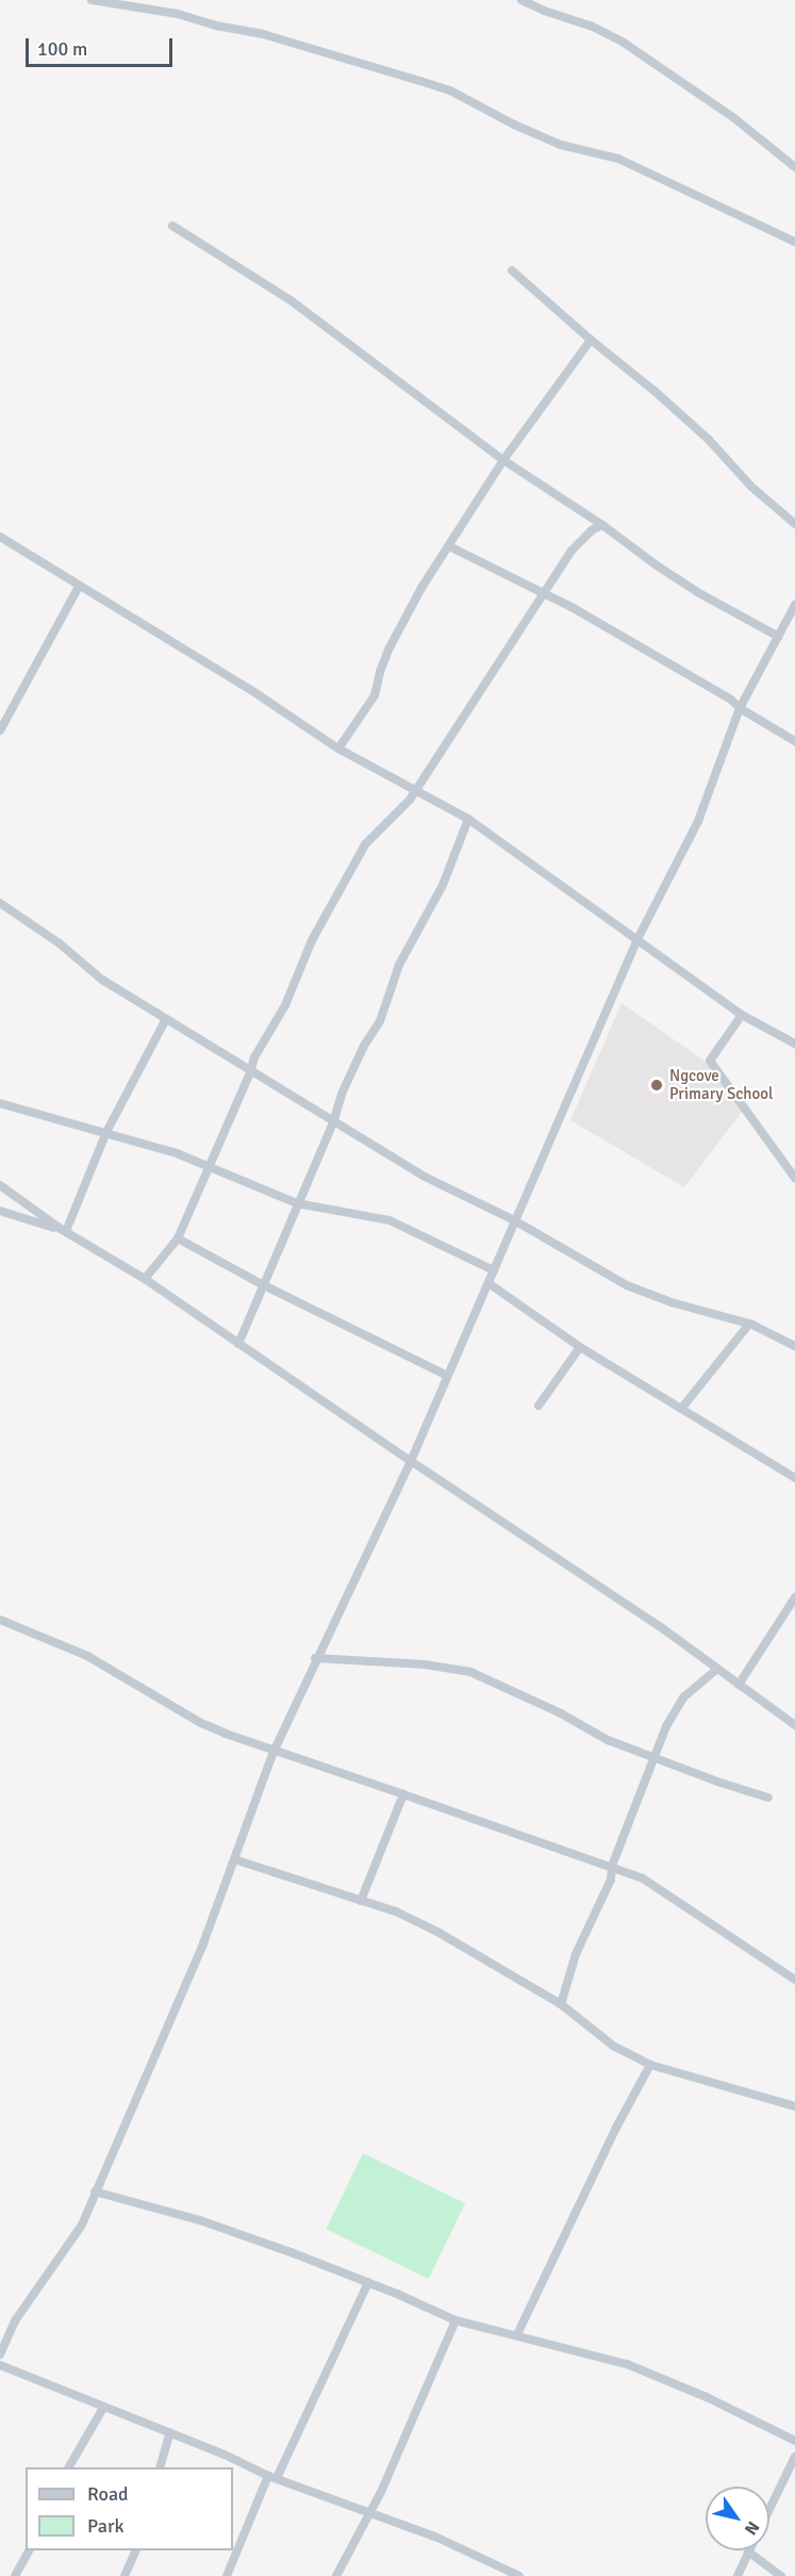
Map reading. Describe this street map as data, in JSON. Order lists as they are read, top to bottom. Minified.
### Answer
{"places":["Ngcove Primary School"],"legend":["Road","Park"],"scale_bar":"100 m","north":"bottom right"}
